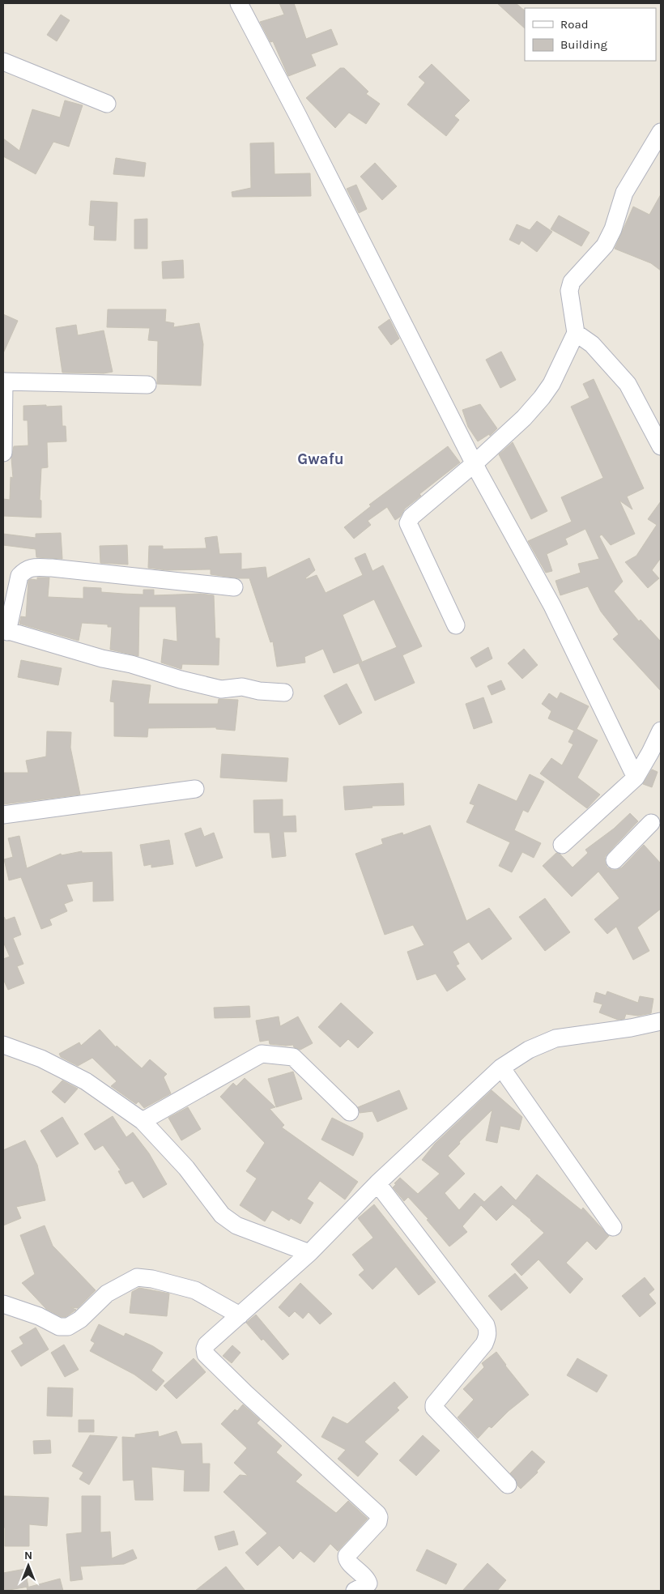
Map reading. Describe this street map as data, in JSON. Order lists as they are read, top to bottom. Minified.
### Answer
{"districts":["Gwafu"],"legend":["Road","Building"],"north":"top"}
